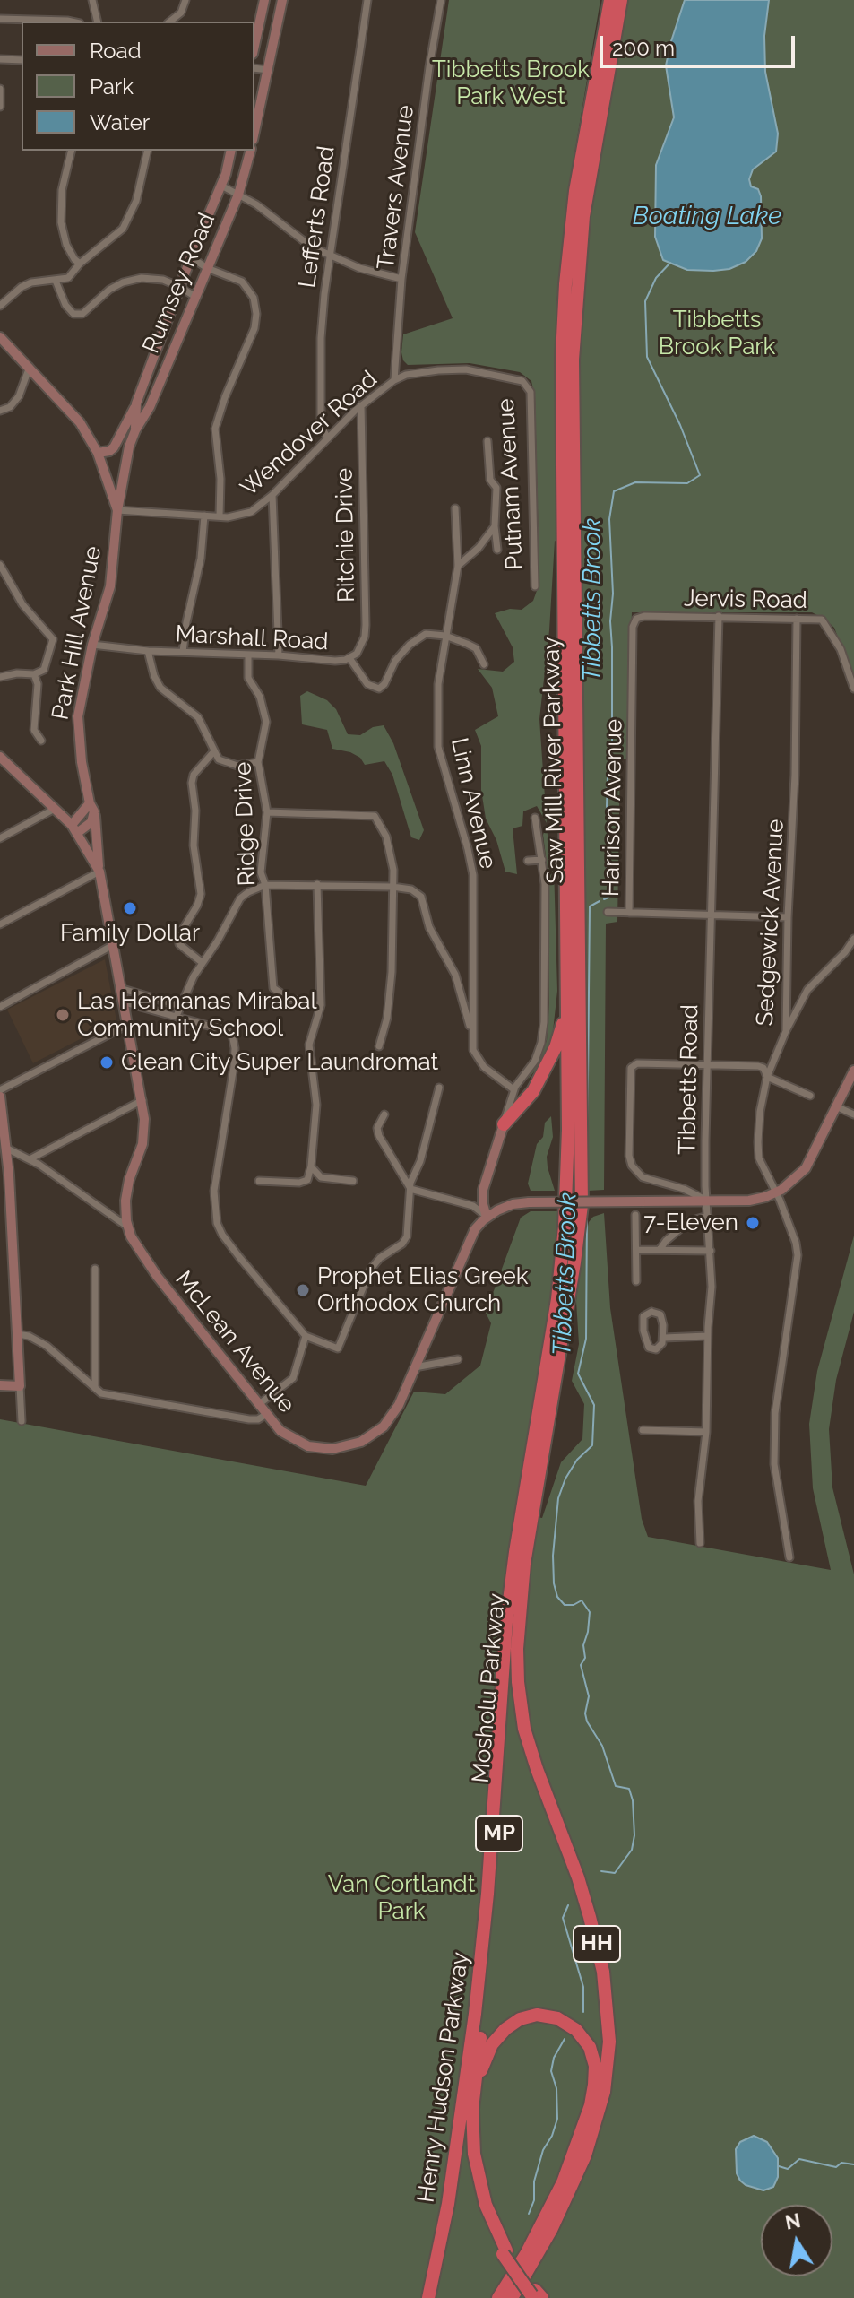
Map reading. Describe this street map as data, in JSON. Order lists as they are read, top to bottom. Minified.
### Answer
{"streets":{"highway":["Saw Mill River Parkway","Mosholu Parkway","MP","HH","Henry Hudson Parkway"],"street":["Travers Avenue","Lefferts Road","Rumsey Road","Wendover Road","Putnam Avenue","Ritchie Drive","Jervis Road","Park Hill Avenue","Marshall Road","Linn Avenue","Harrison Avenue","Ridge Drive","Sedgewick Avenue","Tibbetts Road","McLean Avenue"]},"crossings":[["Travers Avenue","Wendover Road"],["Lefferts Road","Wendover Road"],["Rumsey Road","Wendover Road"],["Rumsey Road","Park Hill Avenue"],["Wendover Road","Putnam Avenue"],["Wendover Road","Ritchie Drive"],["Wendover Road","Park Hill Avenue"],["Ritchie Drive","Marshall Road"],["Jervis Road","Harrison Avenue"],["Jervis Road","Sedgewick Avenue"],["Jervis Road","Tibbetts Road"],["Park Hill Avenue","Marshall Road"],["Park Hill Avenue","McLean Avenue"],["Marshall Road","Linn Avenue"],["Marshall Road","Ridge Drive"],["Saw Mill River Parkway","HH"],["Saw Mill River Parkway","Henry Hudson Parkway"],["Mosholu Parkway","HH"],["Mosholu Parkway","Henry Hudson Parkway"],["HH","Henry Hudson Parkway"]],"water":["Boating Lake","Tibbetts Brook"],"parks":["Tibbetts Brook Park West","Tibbetts Brook Park","Van Cortlandt Park"],"places":["Family Dollar","Las Hermanas Mirabal Community School","Clean City Super Laundromat","7-Eleven","Prophet Elias Greek Orthodox Church"],"legend":["Road","Park","Water"],"scale_bar":"200 m","north":"top"}
